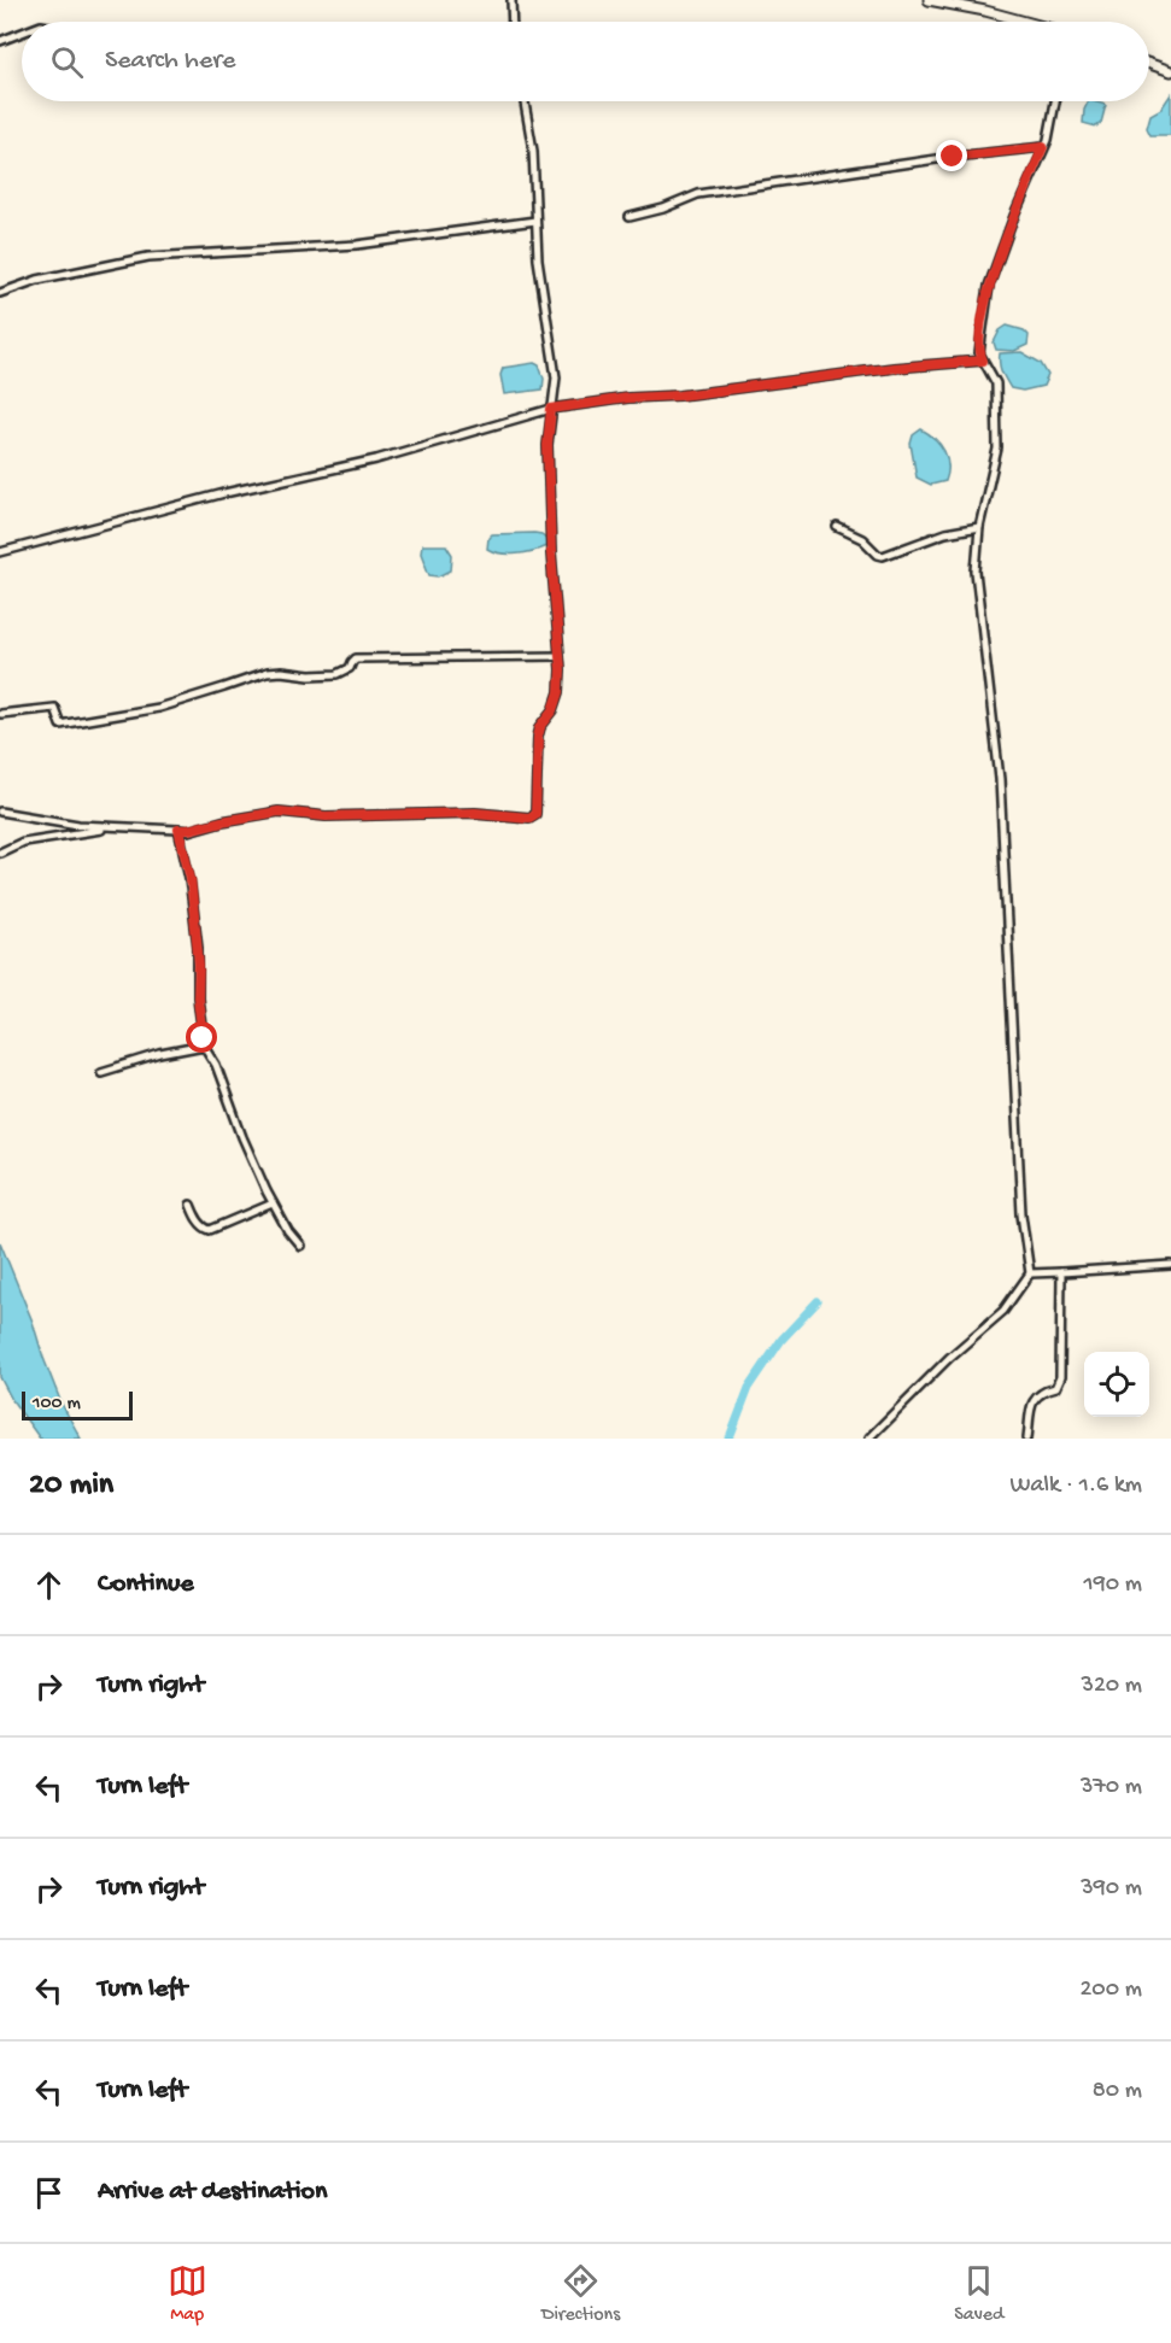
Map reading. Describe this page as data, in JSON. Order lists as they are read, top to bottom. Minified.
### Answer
{"scale_bar":"100 m","page":{"search":"Search here","scale":"100 m","heading":["20 min","Walk · 1.6 km"],"list":[["Continue","190 m"],["Turn right","320 m"],["Turn left","370 m"],["Turn right","390 m"],["Turn left","200 m"],["Turn left","80 m"],"Arrive at destination"],"nav":["Map","Directions","Saved"]}}
